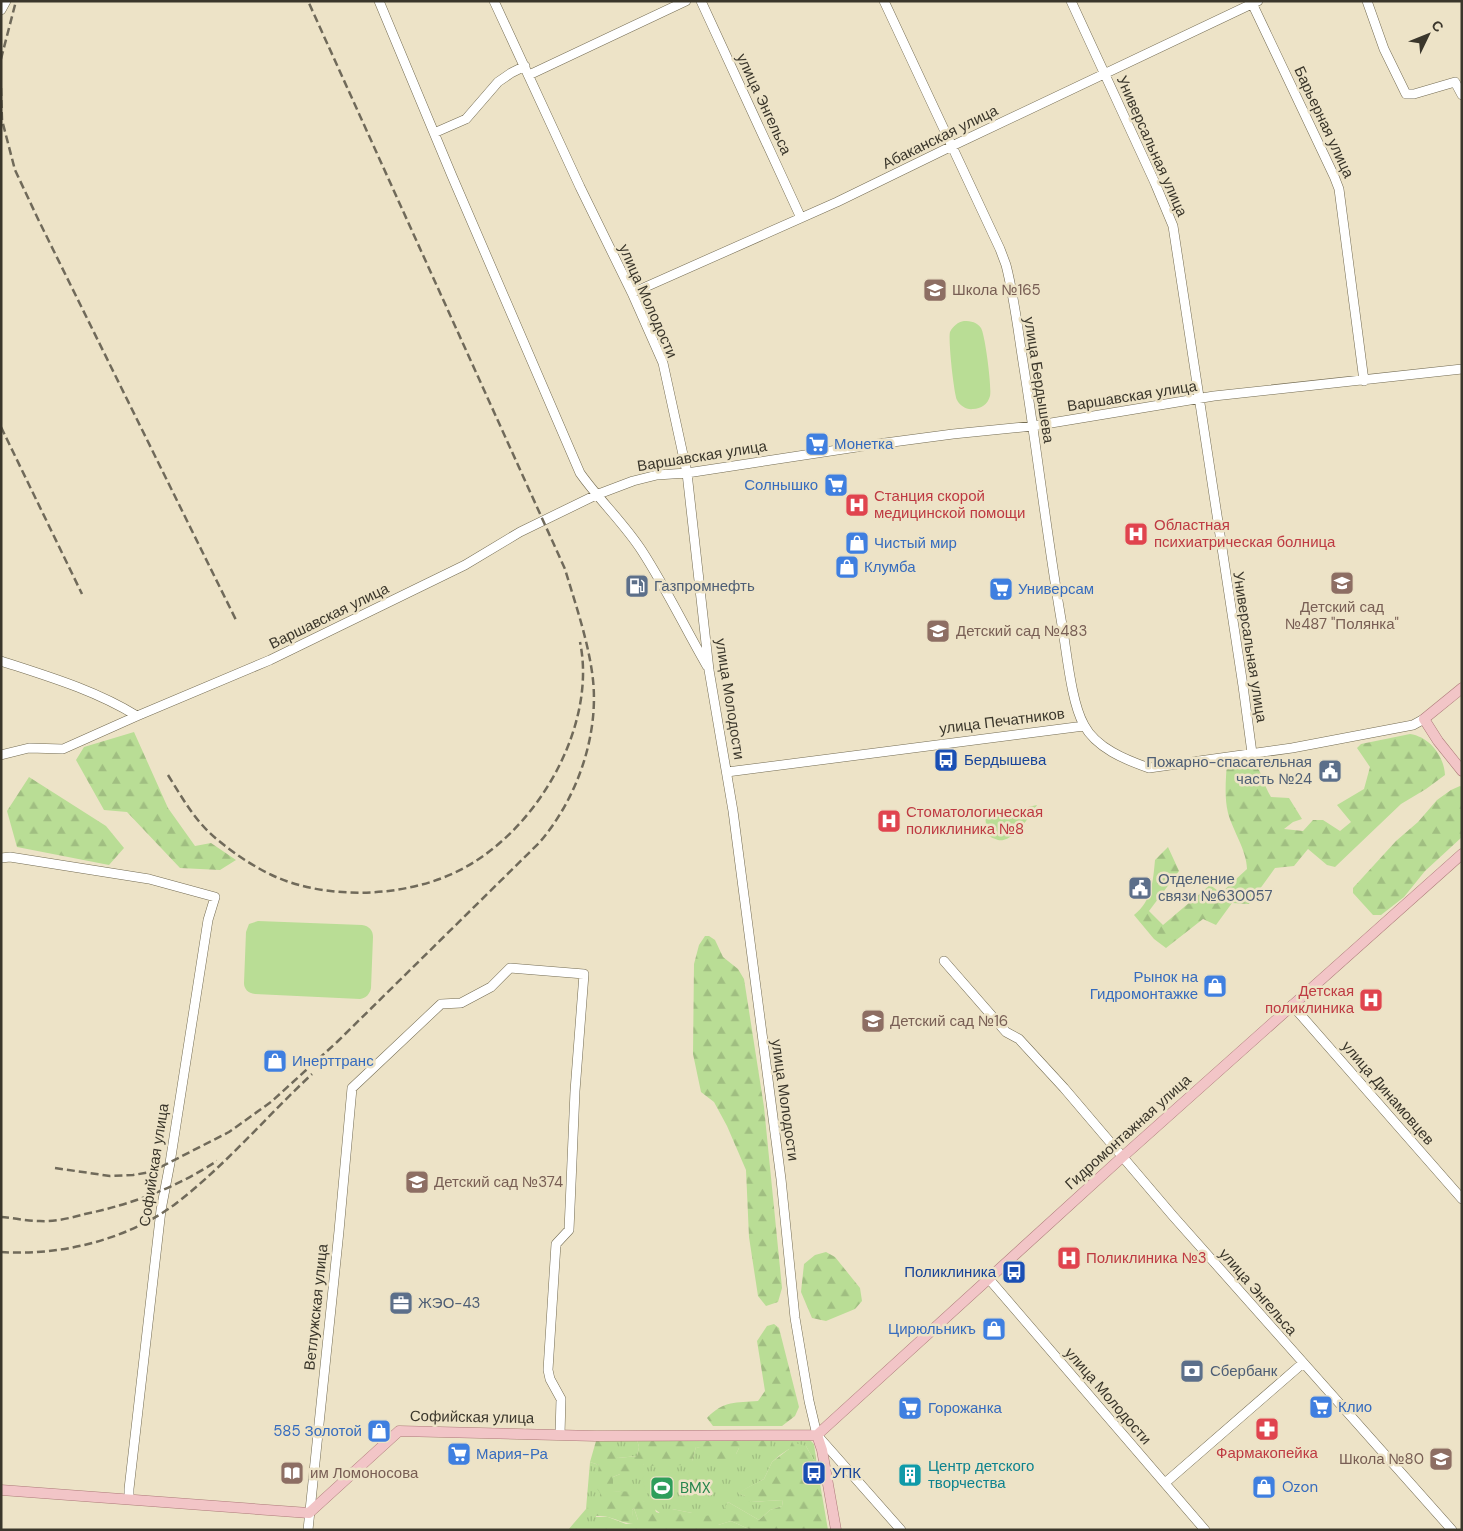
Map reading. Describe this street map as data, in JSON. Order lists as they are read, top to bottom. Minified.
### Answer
{"streets":{"main road":["улица Печатников","Гидромонтажная улица","Софийская улица"],"street":["улица Энгельса","Барьерная улица","Абаканская улица","Универсальная улица","улица Молодости","улица Бердышева","Варшавская улица","улица Динамовцев","Ветлужская улица"]},"crossings":[["улица Энгельса","Абаканская улица"],["улица Энгельса","Гидромонтажная улица"],["Барьерная улица","Абаканская улица"],["Барьерная улица","Варшавская улица"],["Абаканская улица","Универсальная улица"],["Абаканская улица","улица Молодости"],["Абаканская улица","улица Бердышева"],["Универсальная улица","Варшавская улица"],["Универсальная улица","улица Печатников"],["улица Молодости","Варшавская улица"],["улица Молодости","улица Печатников"],["улица Молодости","Гидромонтажная улица"],["улица Молодости","Софийская улица"],["улица Бердышева","Варшавская улица"],["улица Бердышева","улица Печатников"],["улица Динамовцев","Гидромонтажная улица"],["Гидромонтажная улица","Софийская улица"],["Софийская улица","Ветлужская улица"]],"places":{"school or university":["Школа №165","Детский сад №487 \"Полянка\"","Детский сад №483","Детский сад №16","Детский сад №374","Школа №80"],"supermarket":["Монетка","Солнышко","Универсам","Клио","Горожанка","Мария-Ра"],"hospital":["Станция скорой медицинской помощи","Областная психиатрическая болница","Стоматологическая поликлиника №8","Детская поликлиника","Поликлиника №3"],"shop":["Чистый мир","Клумба","Рынок на Гидромонтажке","Инерттранс","Цирюльникъ","585 Золотой","Ozon"],"fuel station":["Газпромнефть"],"bus stop":["Бердышева","Поликлиника","УПК"],"public building":["Пожарно-спасательная часть №24","Отделение связи №630057"],"office":["ЖЭО-43"],"bank":["Сбербанк"],"pharmacy":["Фармакопейка"],"library":["им Ломоносова"],"building":["Центр детского творчества"],"sports":["BMX"]},"north":"top right"}
